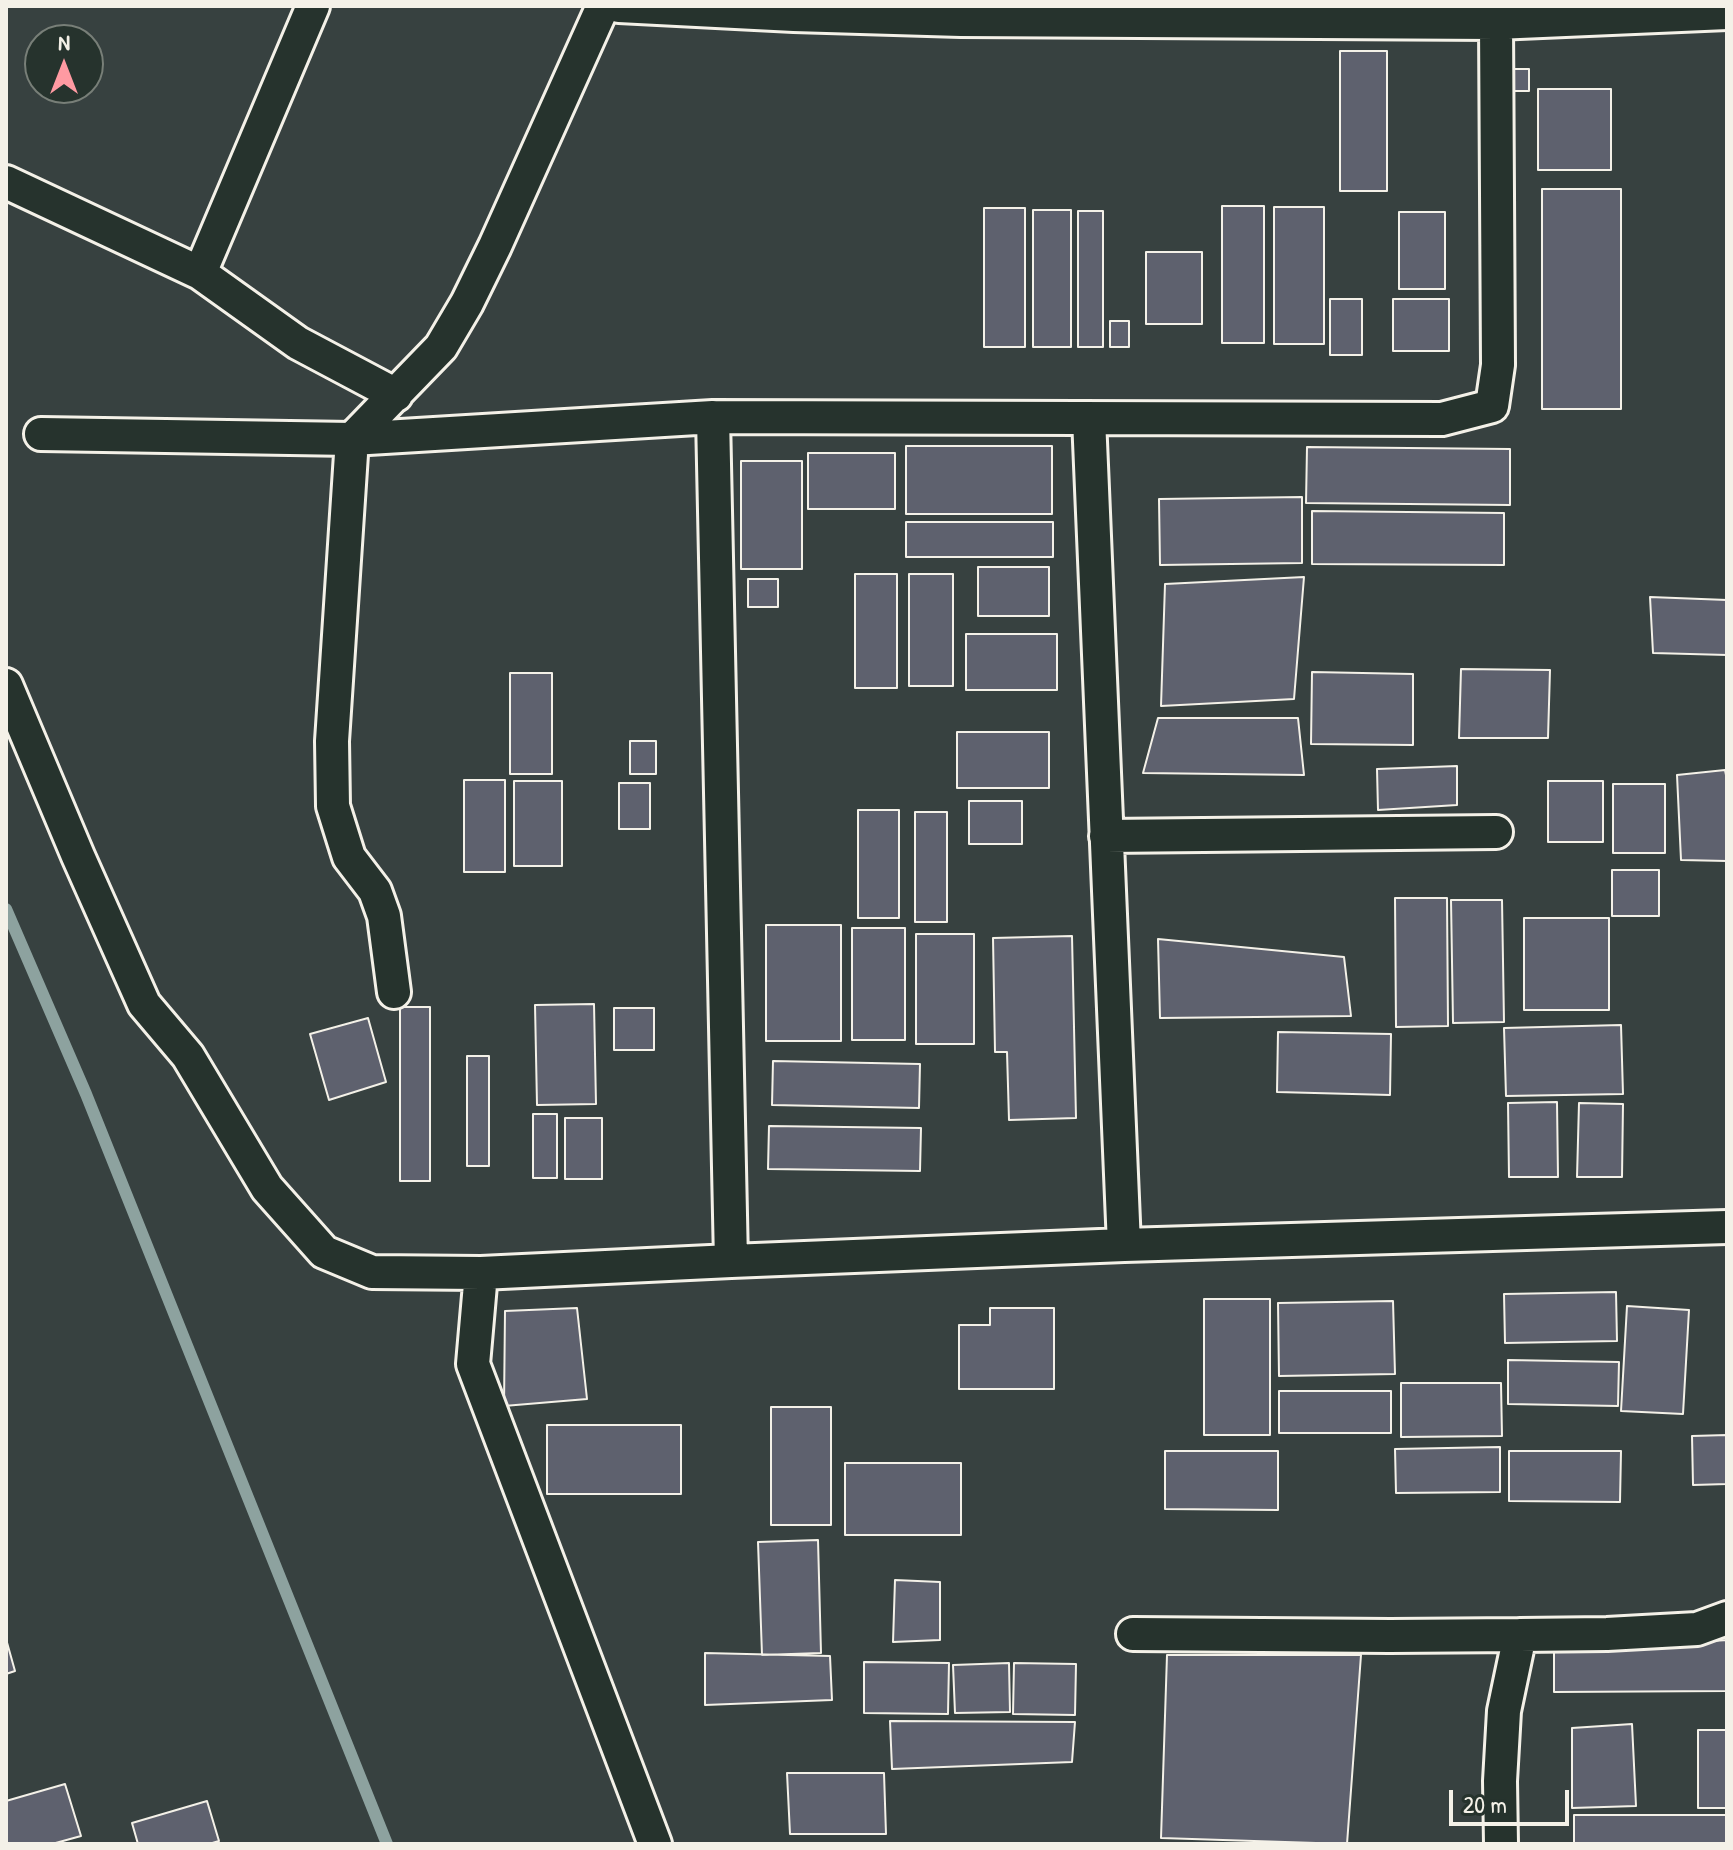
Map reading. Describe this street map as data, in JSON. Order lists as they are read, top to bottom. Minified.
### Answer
{"scale_bar":"20 m","north":"top"}
